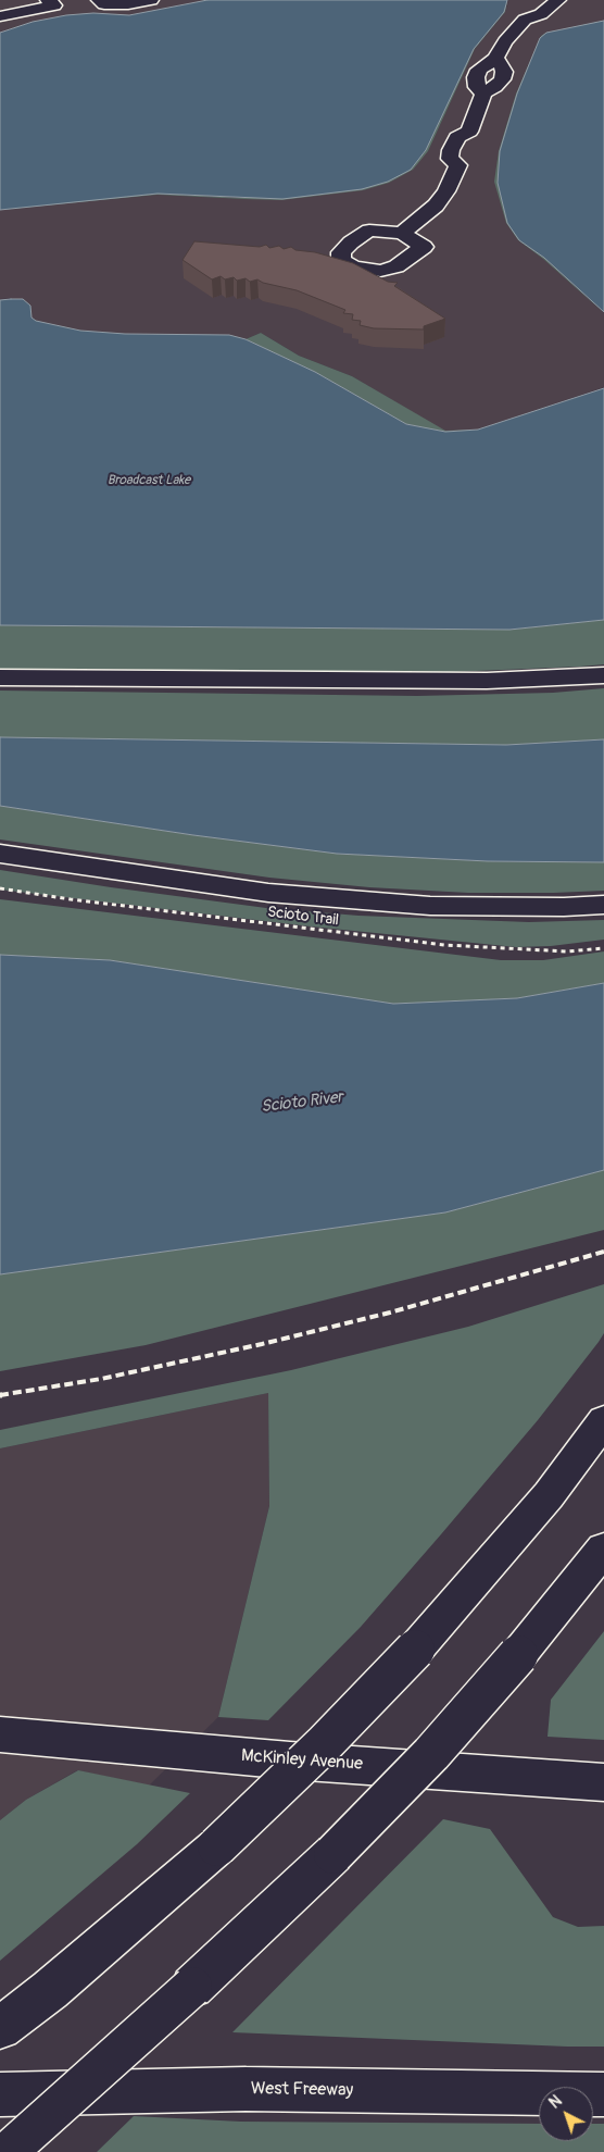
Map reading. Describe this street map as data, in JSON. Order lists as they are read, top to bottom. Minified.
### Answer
{"streets":{"main road":["McKinley Avenue","West Freeway"],"path":["Scioto Trail"]},"water":["Broadcast Lake","Scioto River"],"north":"top left"}
